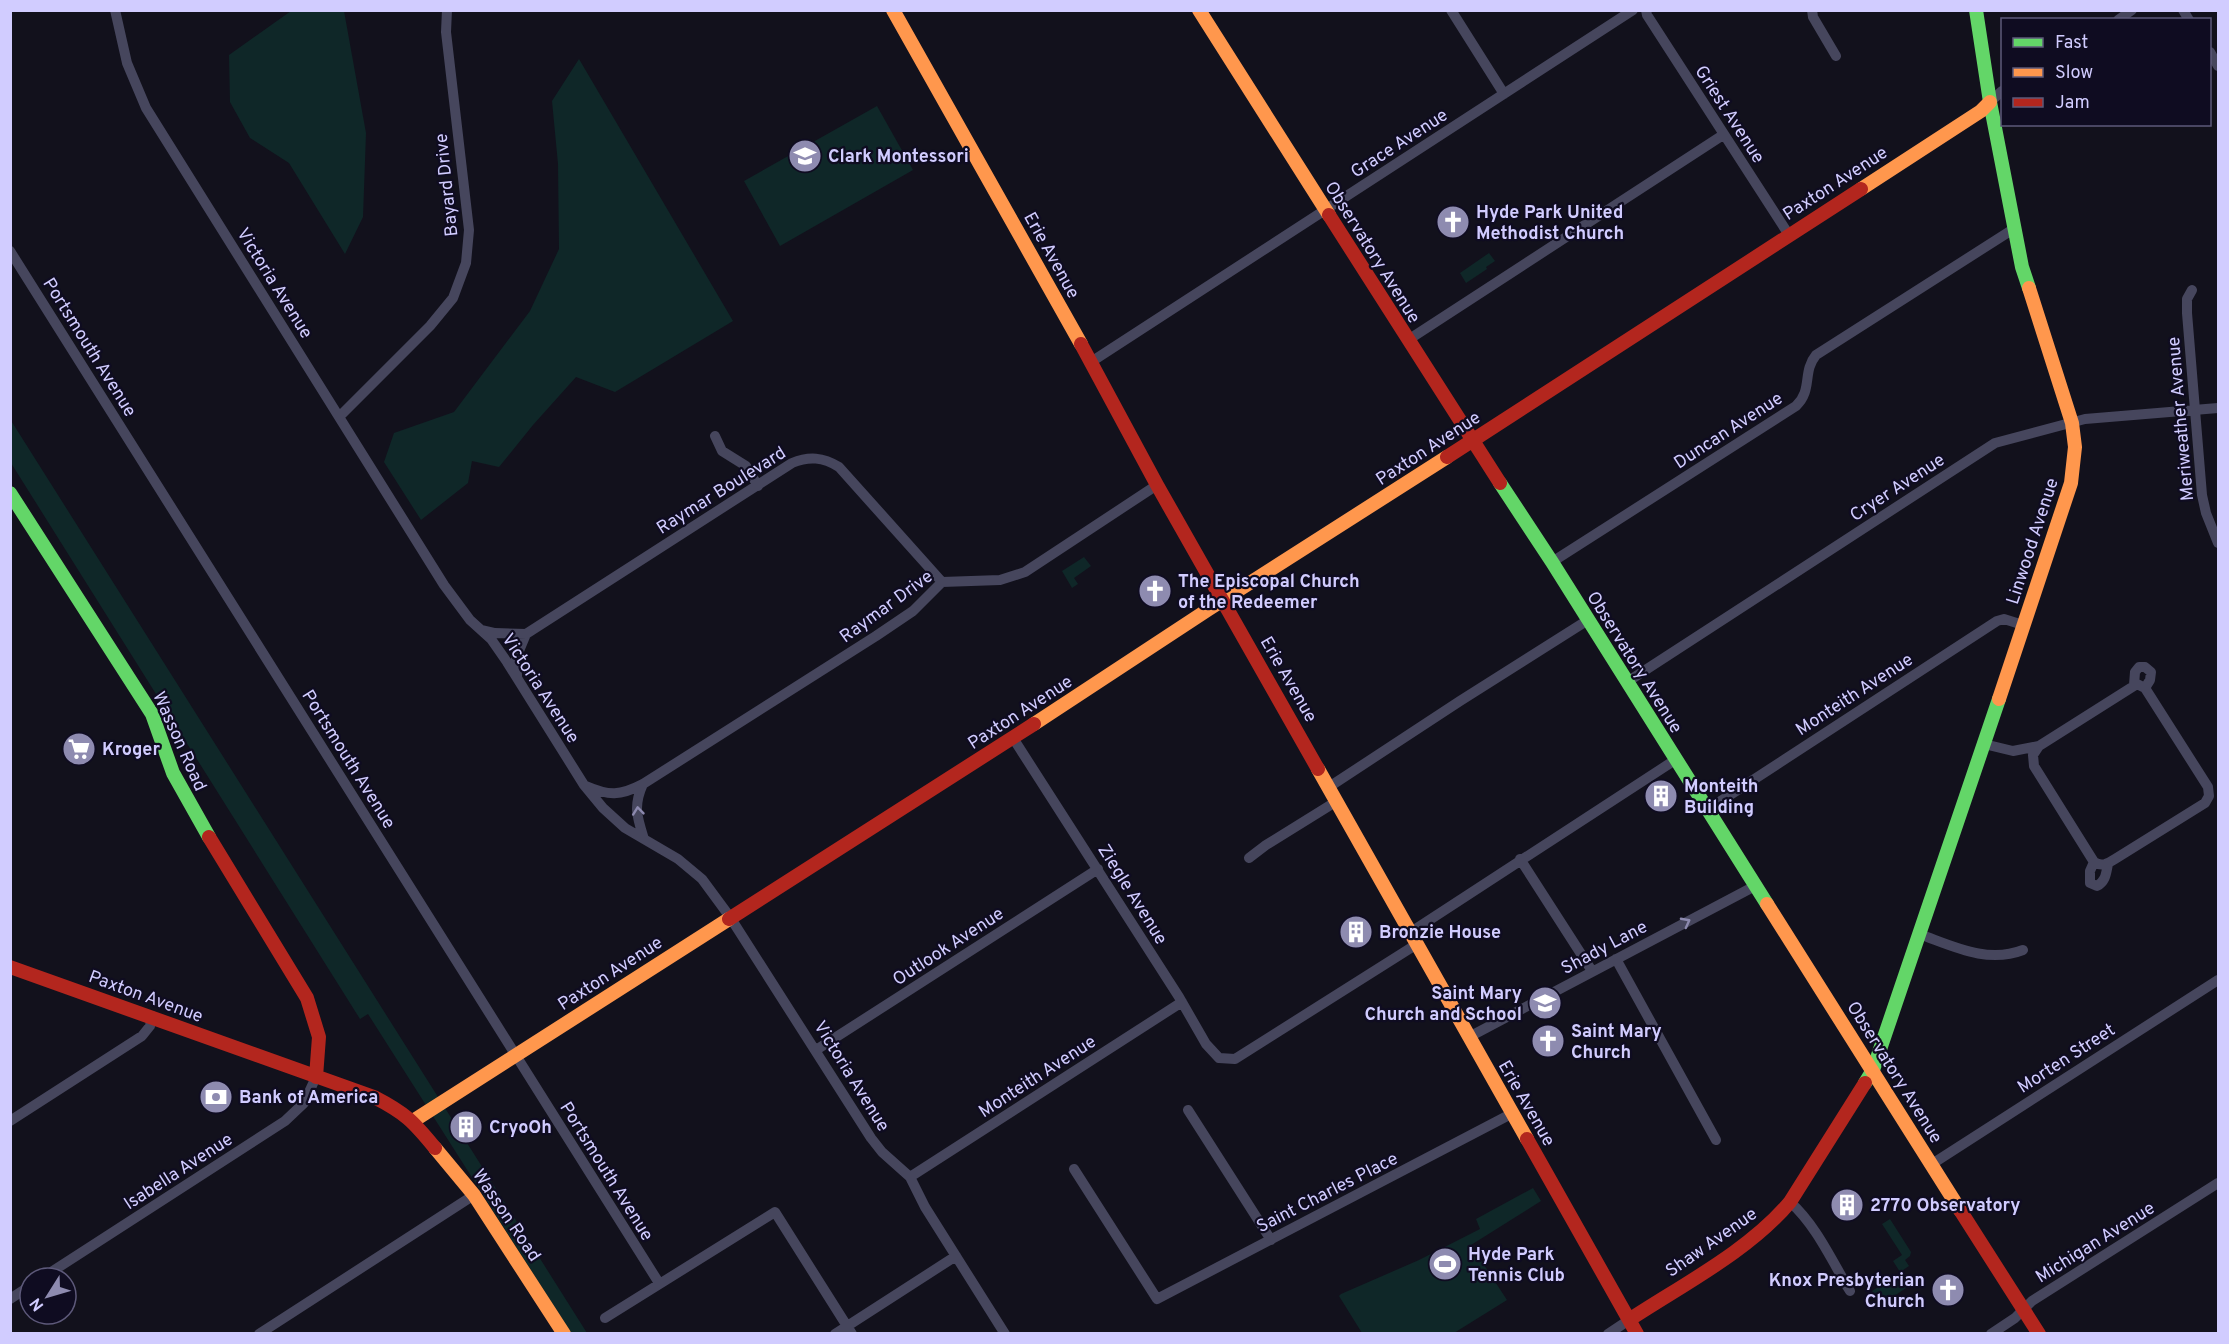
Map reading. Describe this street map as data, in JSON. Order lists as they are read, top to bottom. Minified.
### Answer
{"streets":{"street":["Griest Avenue","Grace Avenue","Paxton Avenue","Bayard Drive","Observatory Avenue","Erie Avenue","Victoria Avenue","Portsmouth Avenue","Meriweather Avenue","Duncan Avenue","Cryer Avenue","Raymar Boulevard","Linwood Avenue","Raymar Drive","Monteith Avenue","Wasson Road","Ziegle Avenue","Outlook Avenue","Shady Lane","Morten Street","Isabella Avenue","Saint Charles Place","Shaw Avenue","Michigan Avenue"]},"crossings":[["Griest Avenue","Paxton Avenue"],["Grace Avenue","Observatory Avenue"],["Grace Avenue","Erie Avenue"],["Paxton Avenue","Observatory Avenue"],["Paxton Avenue","Erie Avenue"],["Paxton Avenue","Victoria Avenue"],["Paxton Avenue","Portsmouth Avenue"],["Paxton Avenue","Linwood Avenue"],["Paxton Avenue","Wasson Road"],["Paxton Avenue","Ziegle Avenue"],["Paxton Avenue","Isabella Avenue"],["Bayard Drive","Victoria Avenue"],["Observatory Avenue","Duncan Avenue"],["Observatory Avenue","Cryer Avenue"],["Observatory Avenue","Linwood Avenue"],["Observatory Avenue","Monteith Avenue"],["Observatory Avenue","Shady Lane"],["Observatory Avenue","Morten Street"],["Observatory Avenue","Shaw Avenue"],["Observatory Avenue","Michigan Avenue"],["Erie Avenue","Raymar Drive"],["Erie Avenue","Ziegle Avenue"],["Erie Avenue","Shady Lane"],["Erie Avenue","Saint Charles Place"],["Erie Avenue","Shaw Avenue"],["Victoria Avenue","Raymar Drive"],["Victoria Avenue","Monteith Avenue"],["Victoria Avenue","Outlook Avenue"],["Meriweather Avenue","Cryer Avenue"],["Duncan Avenue","Linwood Avenue"],["Cryer Avenue","Linwood Avenue"],["Raymar Boulevard","Raymar Drive"],["Linwood Avenue","Monteith Avenue"],["Linwood Avenue","Shaw Avenue"],["Monteith Avenue","Ziegle Avenue"],["Wasson Road","Isabella Avenue"],["Ziegle Avenue","Outlook Avenue"]],"one_way":["Shady Lane"],"places":{"school or university":["Clark Montessori","Saint Mary Church and School"],"church":["Hyde Park United Methodist Church","The Episcopal Church of the Redeemer","Saint Mary Church","Knox Presbyterian Church"],"supermarket":["Kroger"],"building":["Monteith Building","Bronzie House","CryoOh","2770 Observatory"],"bank":["Bank of America"],"sports":["Hyde Park Tennis Club"]},"legend":["Fast","Slow","Jam"],"north":"bottom left"}
